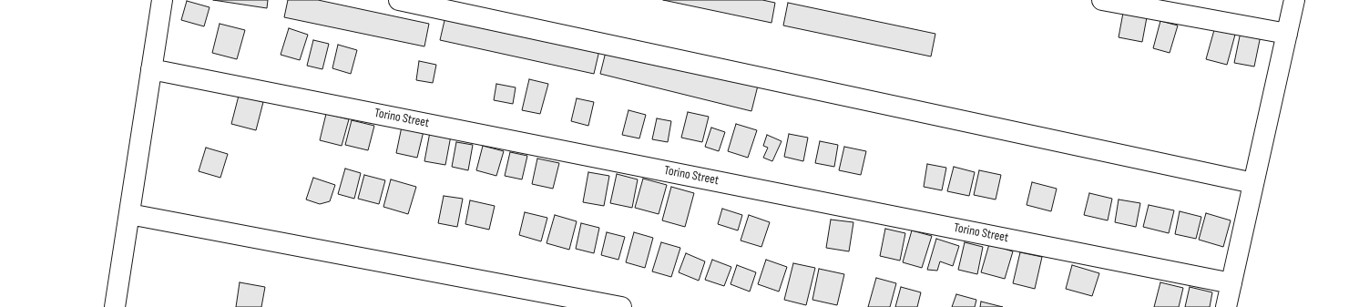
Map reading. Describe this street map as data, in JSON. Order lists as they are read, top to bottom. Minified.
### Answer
{"streets":{"street":["Torino Street"]}}
